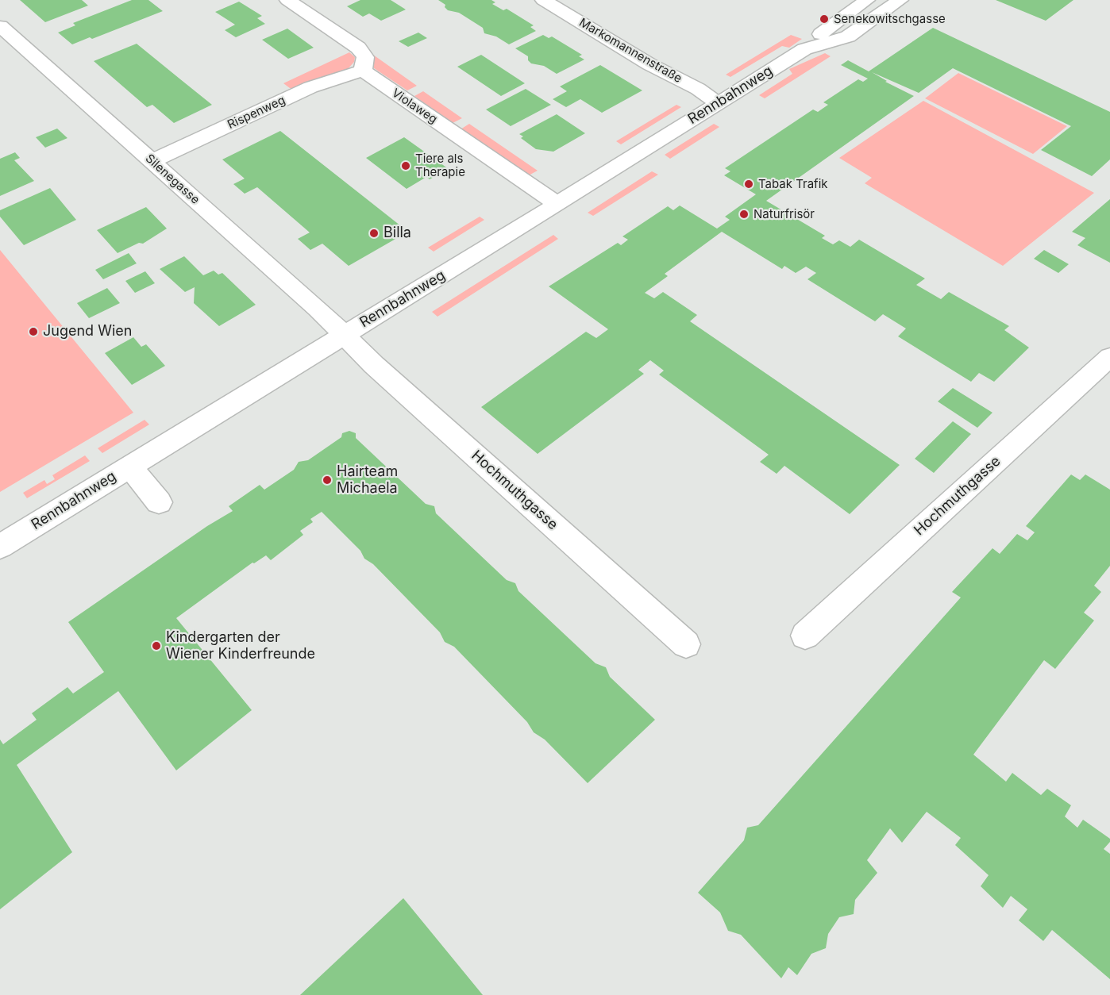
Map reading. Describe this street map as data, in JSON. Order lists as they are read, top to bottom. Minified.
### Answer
{"streets":{"street":["Markomannenstraße","Rennbahnweg","Violaweg","Rispenweg","Silenegasse","Hochmuthgasse"]},"crossings":[["Markomannenstraße","Rennbahnweg"],["Rennbahnweg","Violaweg"],["Rennbahnweg","Silenegasse"],["Rennbahnweg","Hochmuthgasse"],["Violaweg","Rispenweg"],["Rispenweg","Silenegasse"],["Silenegasse","Hochmuthgasse"]],"places":["Senekowitschgasse","Tiere als Therapie","Tabak Trafik","Naturfrisör","Billa","Jugend Wien","Hairteam Michaela","Kindergarten der Wiener Kinderfreunde"]}
